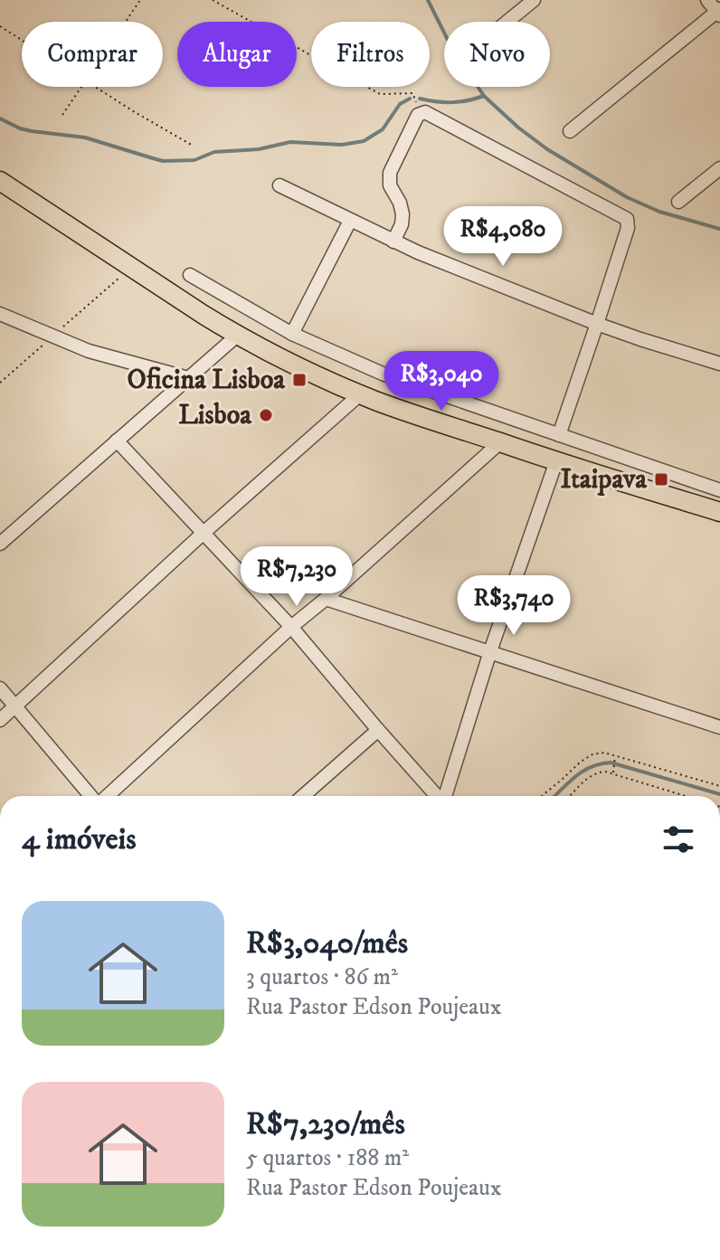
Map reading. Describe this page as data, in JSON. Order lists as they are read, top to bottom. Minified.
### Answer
{"places":{"transit":["Oficina Lisboa","Itaipava"],"other":["Lisboa"]},"page":{"chip":["Comprar","Alugar","Filtros","Novo"],"price":["R$4,080","R$3,040","R$7,230","R$3,740"],"heading":"4 imóveis","list":[{"name":"R$3,040/mês","note":"3 quartos · 86 m² · Rua Pastor Edson Poujeaux"},{"name":"R$7,230/mês","note":"5 quartos · 188 m² · Rua Pastor Edson Poujeaux"}]}}
